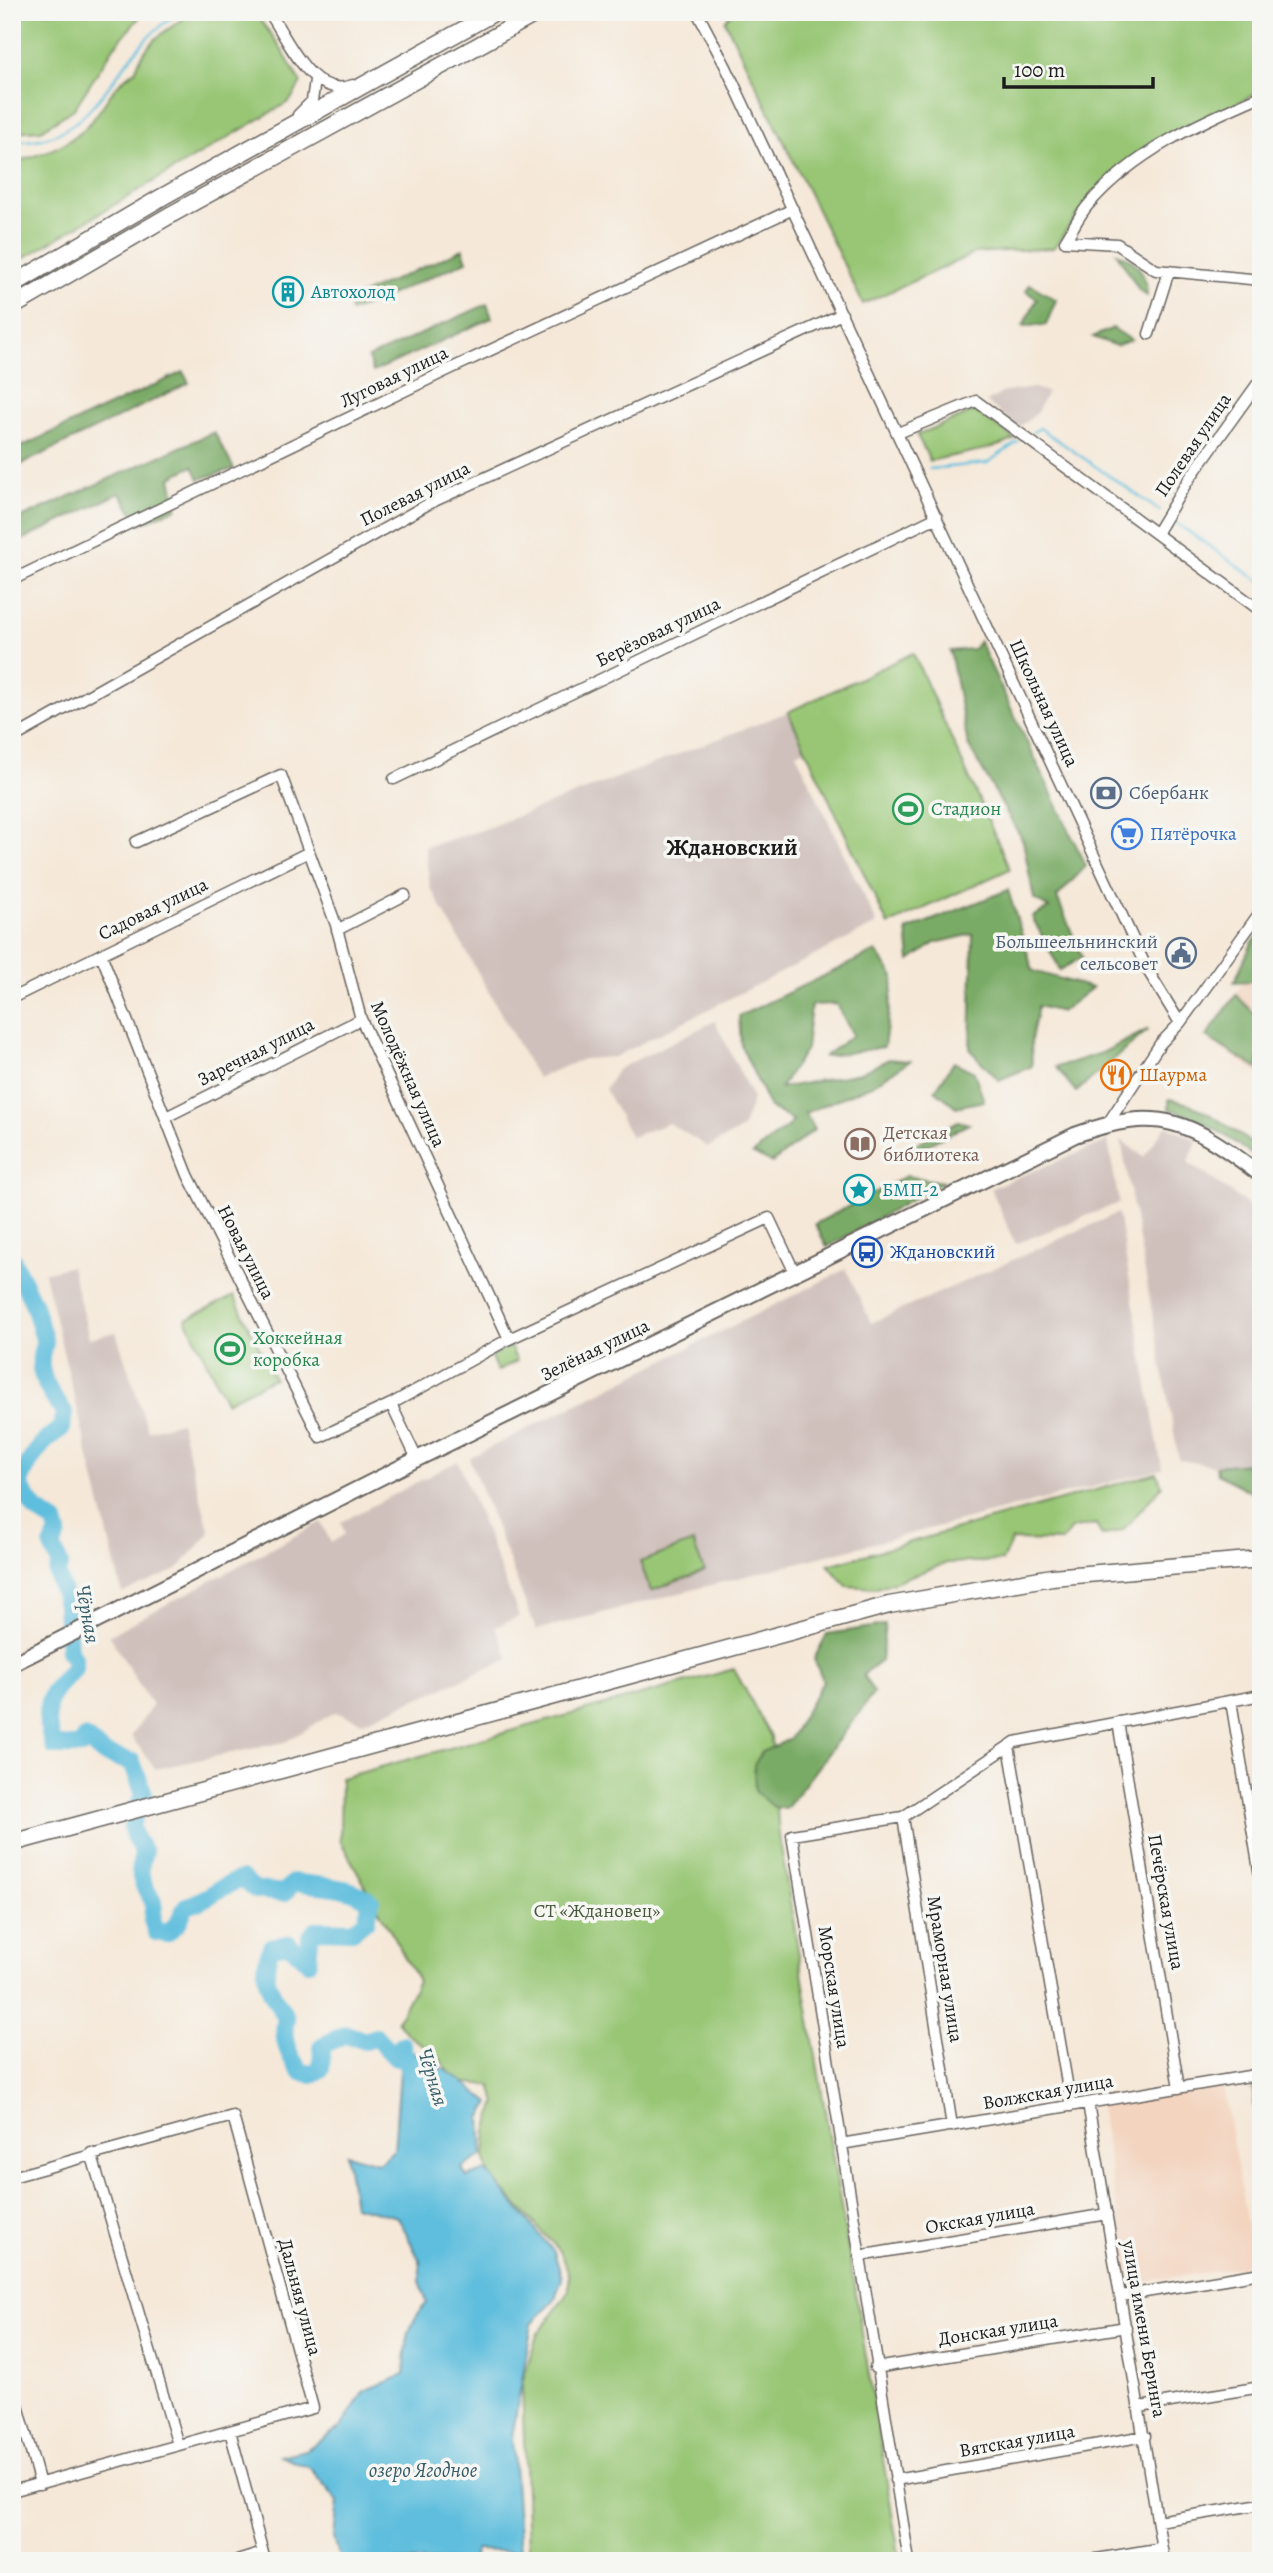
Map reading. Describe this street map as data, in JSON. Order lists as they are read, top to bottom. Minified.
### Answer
{"streets":{"street":["Луговая улица","Полевая улица","Берёзовая улица","Школьная улица","Садовая улица","Заречная улица","Молодёжная улица","Новая улица","Зелёная улица","Печёрская улица","Мраморная улица","Морская улица","Волжская улица","Окская улица","Дальняя улица","улица имени Беринга","Донская улица","Вятская улица"]},"crossings":[["Луговая улица","Школьная улица"],["Полевая улица","Школьная улица"],["Берёзовая улица","Школьная улица"],["Садовая улица","Молодёжная улица"],["Садовая улица","Новая улица"],["Заречная улица","Молодёжная улица"],["Заречная улица","Новая улица"],["Печёрская улица","Волжская улица"],["Мраморная улица","Морская улица"],["Мраморная улица","Волжская улица"],["Морская улица","Волжская улица"],["Морская улица","Окская улица"],["Морская улица","Донская улица"],["Морская улица","Вятская улица"],["Волжская улица","улица имени Беринга"],["Окская улица","улица имени Беринга"],["улица имени Беринга","Донская улица"],["улица имени Беринга","Вятская улица"]],"districts":["Ждановский"],"water":["Чёрная","озеро Ягодное"],"parks":["СТ «Ждановец»"],"places":{"building":["Автохолод"],"bank":["Сбербанк"],"sports":["Стадион","Хоккейная коробка"],"supermarket":["Пятёрочка"],"public building":["Большеельнинский сельсовет"],"restaurant":["Шаурма"],"library":["Детская библиотека"],"place":["БМП-2"],"bus stop":["Ждановский"]},"scale_bar":"100 m"}
